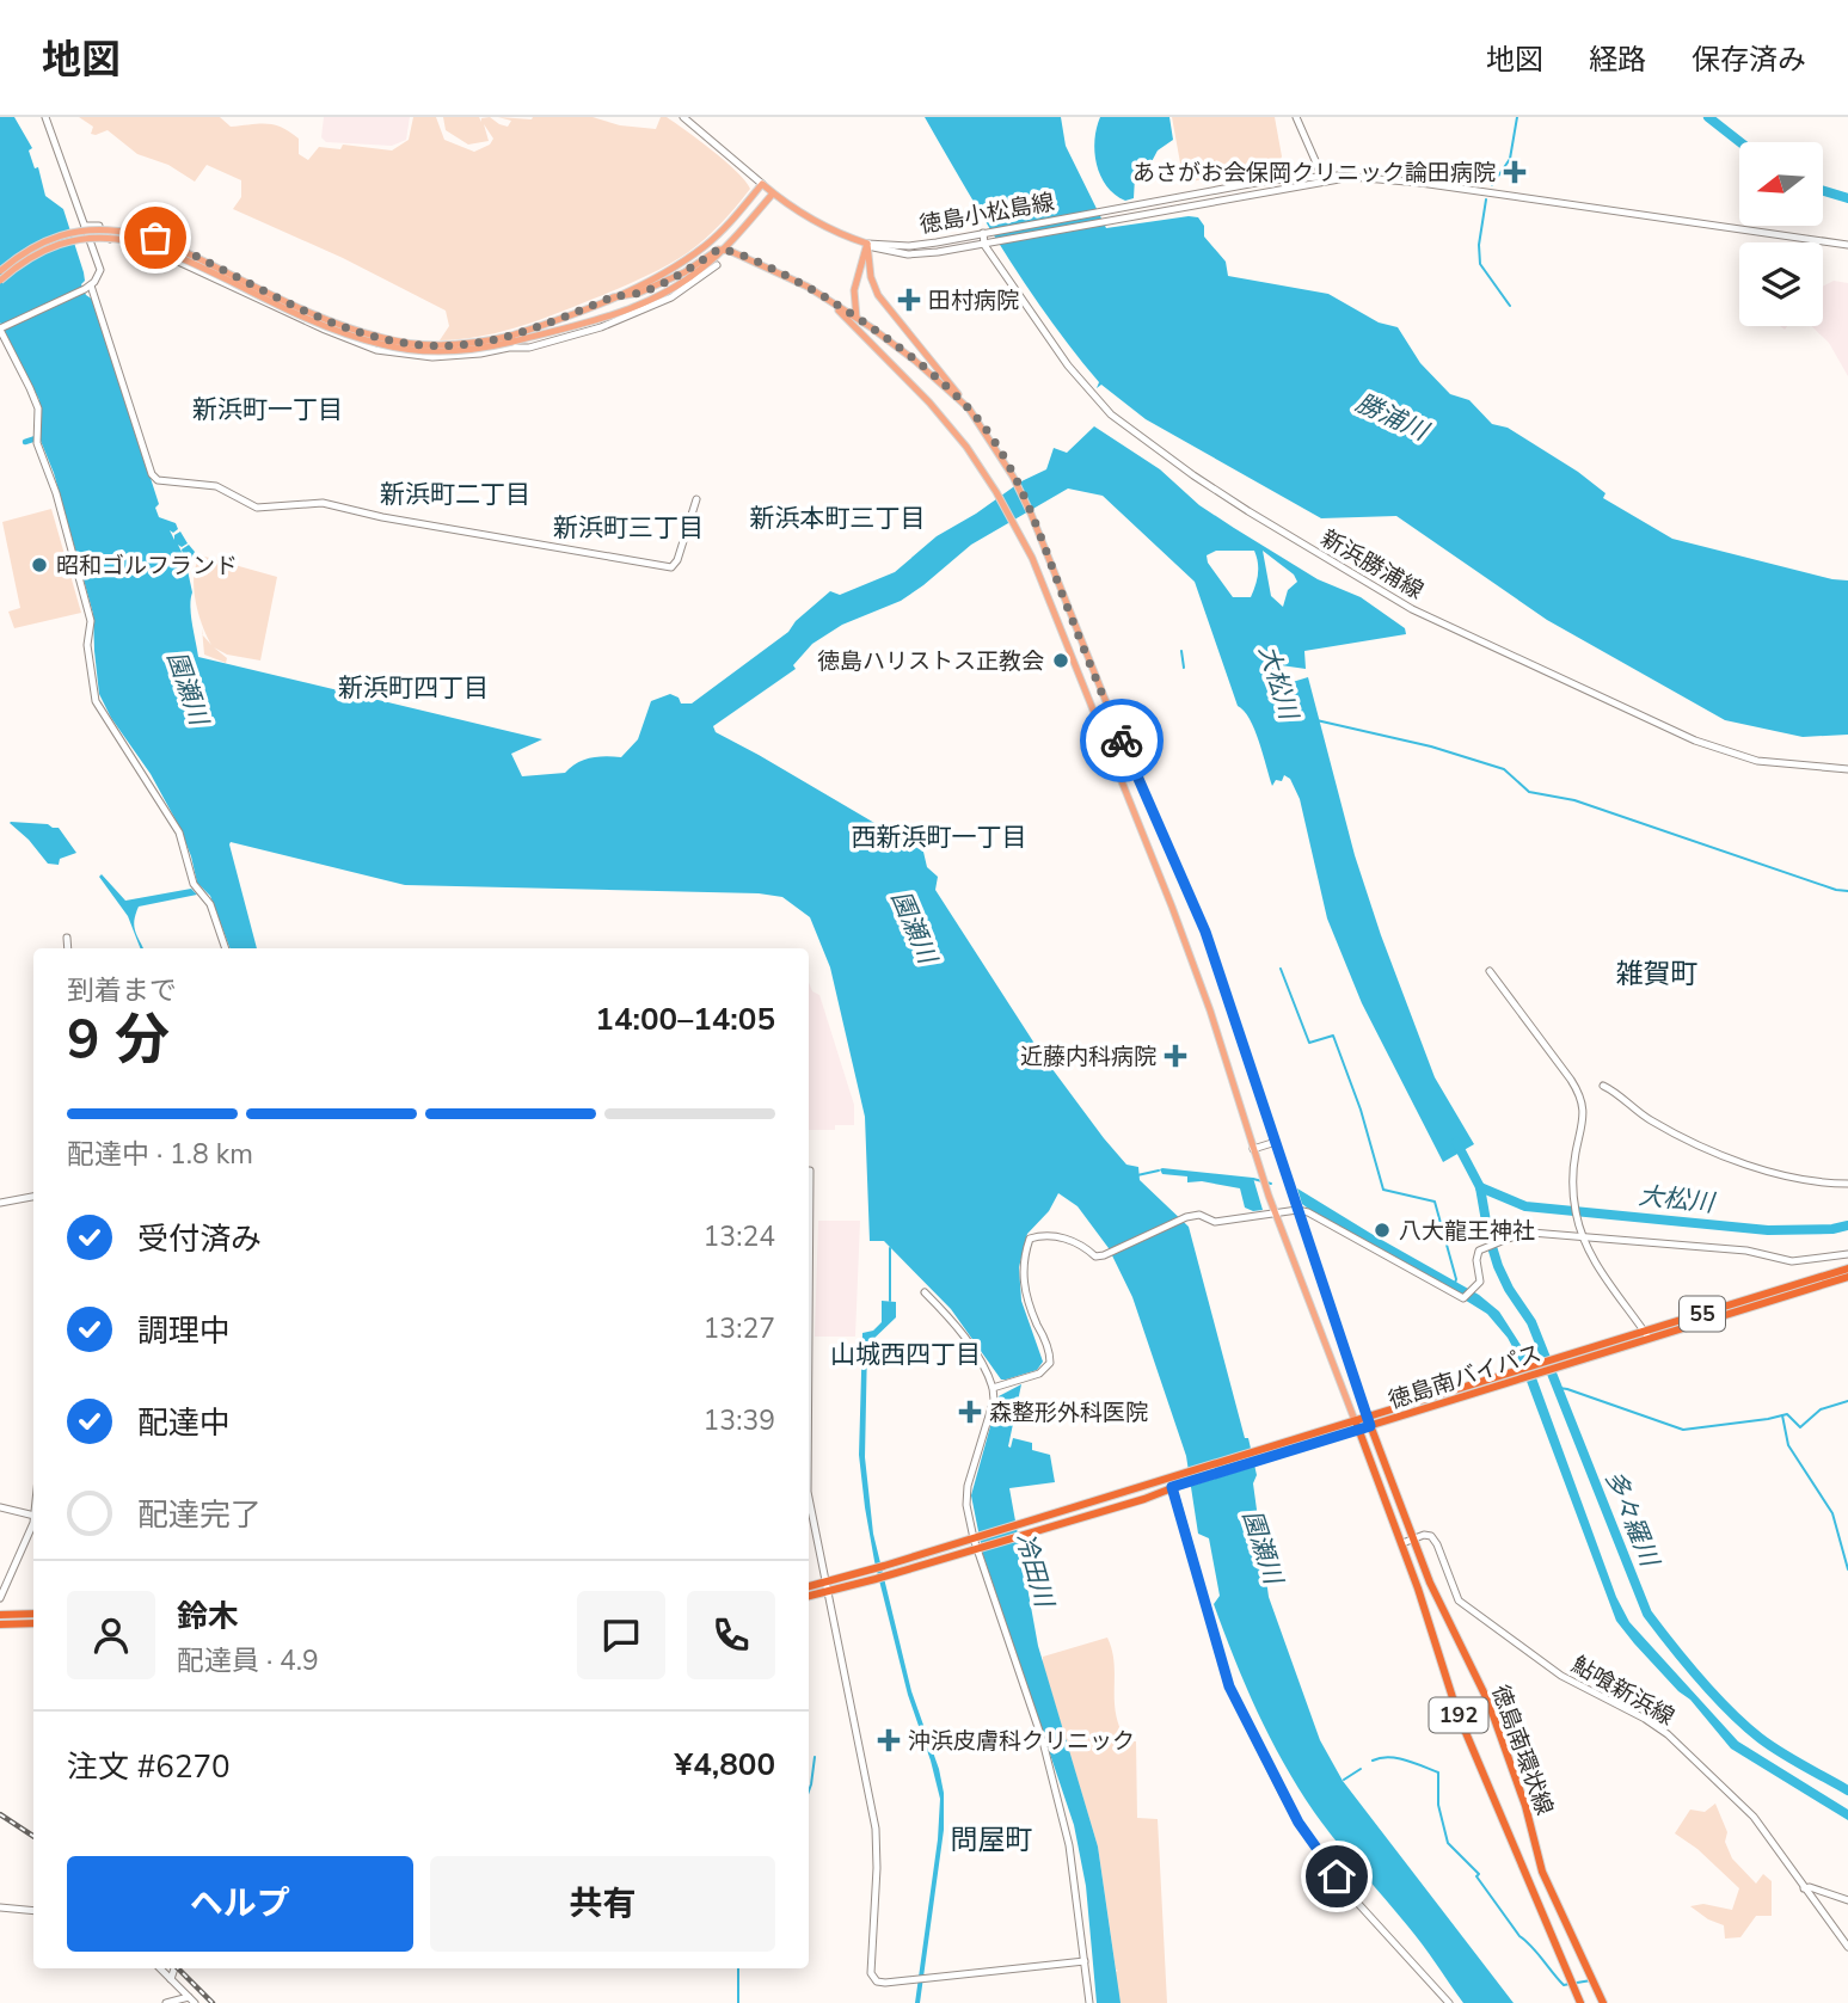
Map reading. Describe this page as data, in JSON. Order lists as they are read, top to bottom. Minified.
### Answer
{"streets":{"highway":["55","徳島南バイパス","192","徳島南環状線"],"street":["徳島小松島線","新浜勝浦線","鮎喰新浜線"]},"crossings":[["徳島小松島線","新浜勝浦線"],["徳島南バイパス","徳島南環状線"],["鮎喰新浜線","徳島南環状線"]],"districts":["新浜町一丁目","新浜町二丁目","新浜本町三丁目","新浜町三丁目","新浜町四丁目","西新浜町一丁目","雑賀町","山城西四丁目","問屋町"],"water":["勝浦川","大松川","園瀬川","多々羅川","冷田川"],"places":{"health":["あさがお会保岡クリニック論田病院","田村病院","近藤内科病院","森整形外科医院","沖浜皮膚科クリニック"],"other":["昭和ゴルフランド","徳島ハリストス正教会","八大龍王神社"]},"north":"left","page":{"header":"地図","nav":["地図","経路","保存済み"],"heading":["9 分","到着まで","14:00–14:05"],"panel":["鈴木","配達員 · 4.9","注文 #6270","¥4,800"],"bar":"配達中 · 1.8 km","list":[["受付済み","13:24"],["調理中","13:27"],["配達中","13:39"],"配達完了"],"buttons":["ヘルプ","共有"]}}
